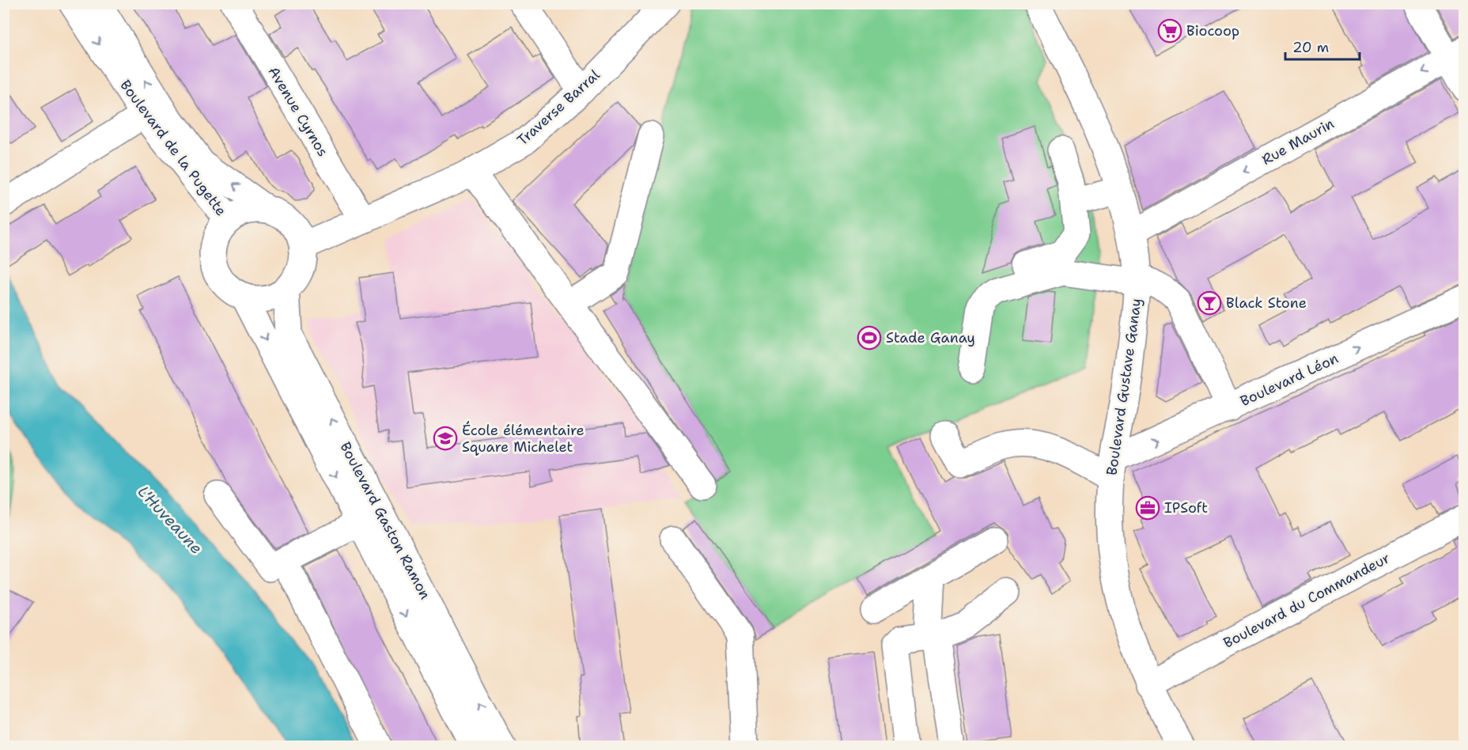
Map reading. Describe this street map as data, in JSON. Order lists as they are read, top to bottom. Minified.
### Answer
{"streets":{"street":["Traverse Barral","Avenue Cyrnos","Rue Maurin","Boulevard de la Pugette","Boulevard Léon","Boulevard Gustave Ganay","Boulevard Gaston Ramon","Boulevard du Commandeur"]},"crossings":[["Traverse Barral","Avenue Cyrnos"],["Traverse Barral","Boulevard de la Pugette"],["Traverse Barral","Boulevard Gaston Ramon"],["Rue Maurin","Boulevard Gustave Ganay"],["Boulevard de la Pugette","Boulevard Gaston Ramon"],["Boulevard Léon","Boulevard Gustave Ganay"],["Boulevard Gustave Ganay","Boulevard du Commandeur"]],"one_way":["Rue Maurin","Boulevard Léon"],"water":["L'Huveaune"],"places":{"supermarket":["Biocoop"],"bar":["Black Stone"],"sports":["Stade Ganay"],"school or university":["École élémentaire Square Michelet"],"office":["IPSoft"]},"scale_bar":"20 m"}
